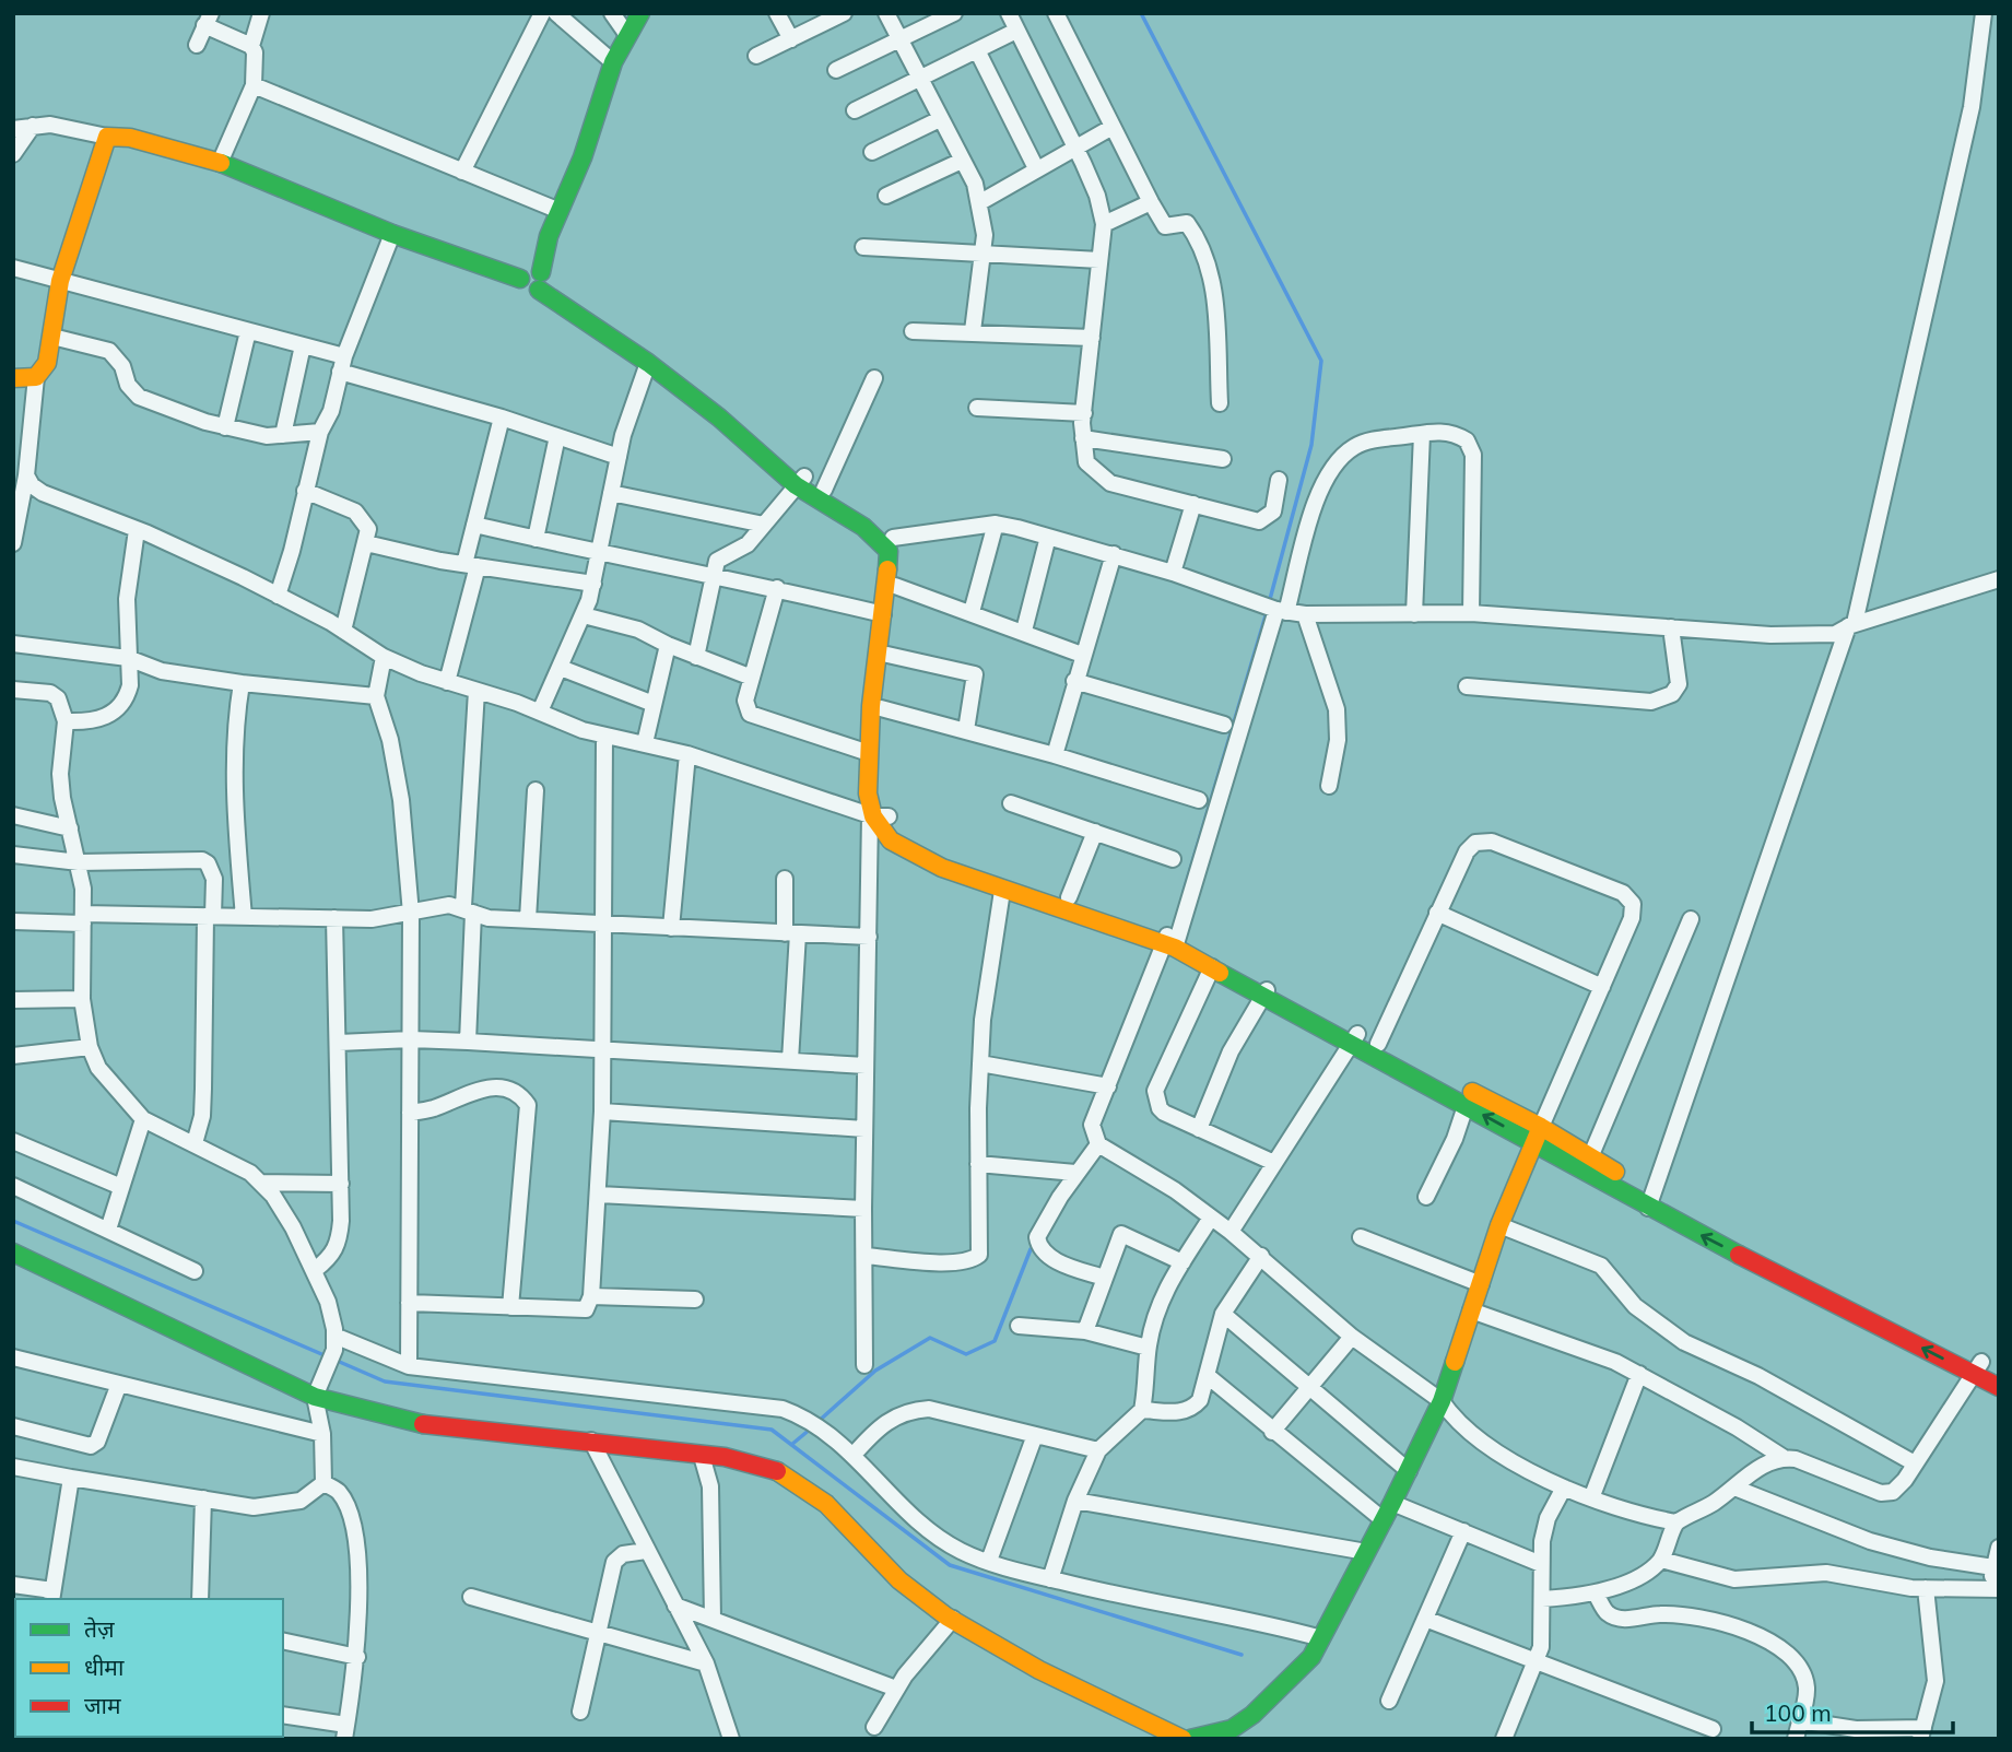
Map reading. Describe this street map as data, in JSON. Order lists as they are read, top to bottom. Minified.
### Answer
{"legend":["तेज़","धीमा","जाम"],"scale_bar":"100 m"}
